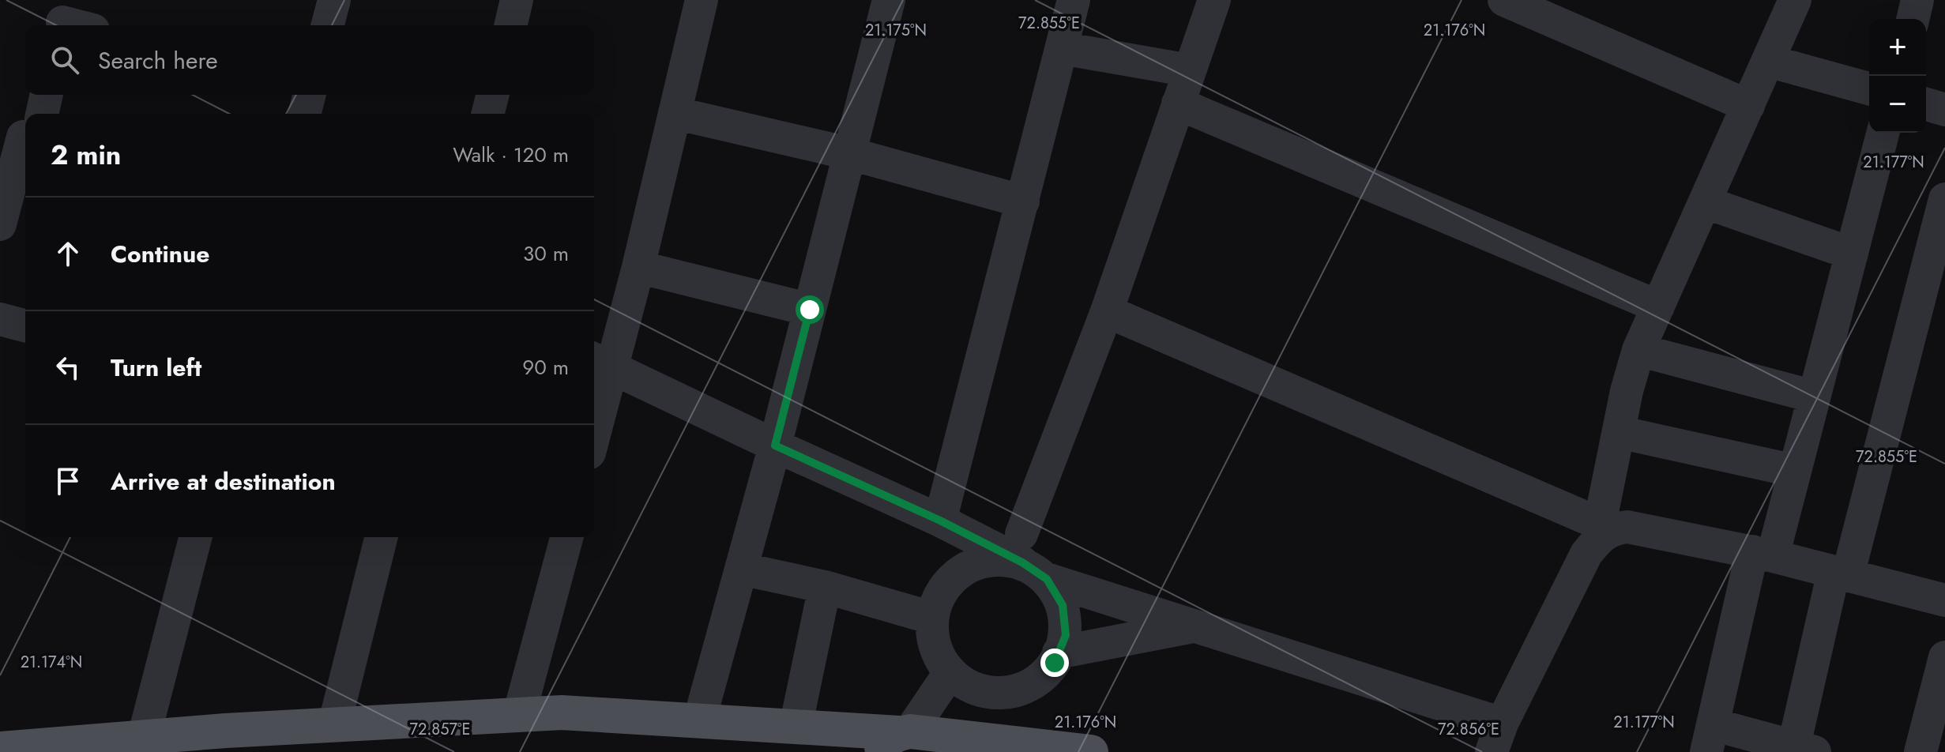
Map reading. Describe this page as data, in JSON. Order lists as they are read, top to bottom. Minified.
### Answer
{"page":{"map_buttons":["+","−"],"search":"Search here","heading":["2 min","Walk · 120 m"],"list":[["Continue","30 m"],["Turn left","90 m"],"Arrive at destination"]},"coordinates":["72.855°E","21.175°N","21.176°N","21.177°N","21.174°N","72.857°E","72.856°E"]}
